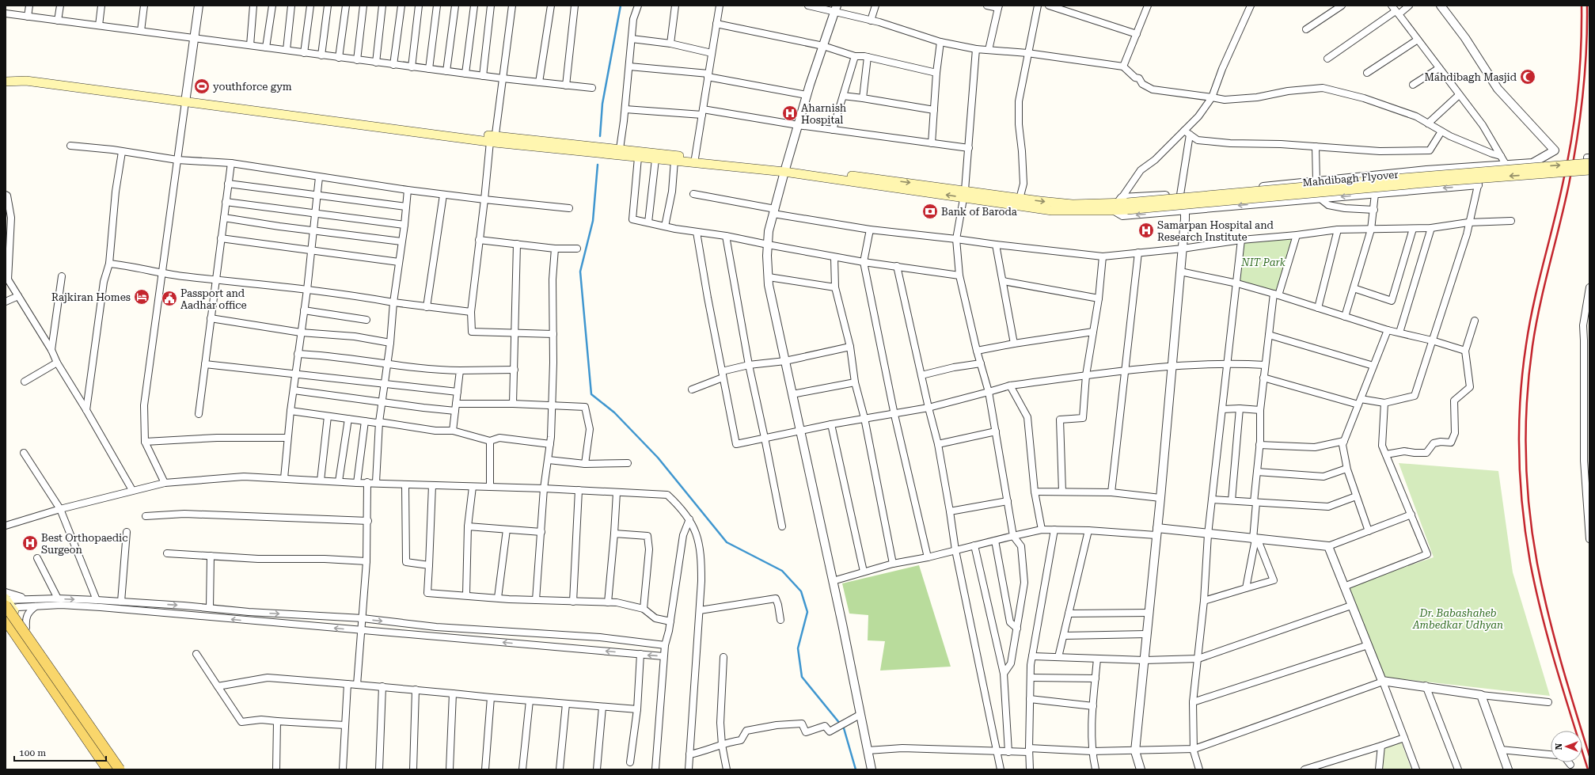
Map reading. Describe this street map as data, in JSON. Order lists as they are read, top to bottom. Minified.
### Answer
{"streets":{"main road":["Mahdibagh Flyover"]},"parks":["NIT Park","Dr. Babashaheb Ambedkar Udhyan"],"places":{"mosque":["Mahdibagh Masjid"],"sports":["youthforce gym"],"hospital":["Aharnish Hospital","Samarpan Hospital and Research Institute","Best Orthopaedic Surgeon"],"bank":["Bank of Baroda"],"hotel":["Rajkiran Homes"],"public building":["Passport and Aadhar office"]},"scale_bar":"100 m","north":"left"}
